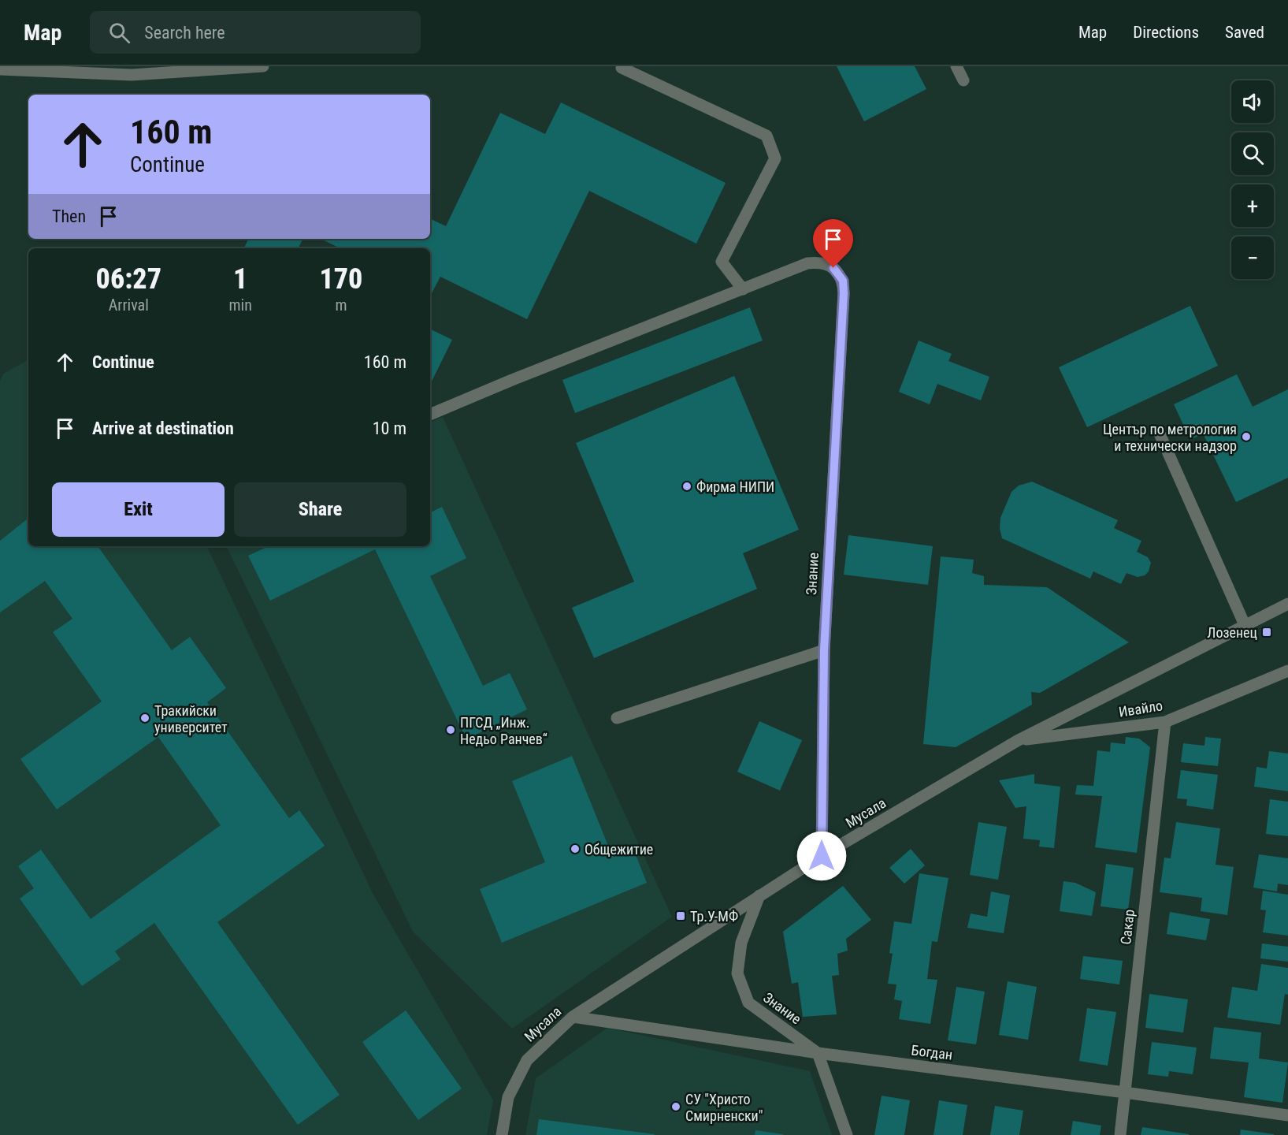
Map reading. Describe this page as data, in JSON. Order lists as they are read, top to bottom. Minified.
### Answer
{"streets":{"street":["Знание","Ивайло","Мусала","Сакар","Богдан"]},"crossings":[["Знание","Мусала"],["Знание","Богдан"],["Ивайло","Мусала"],["Ивайло","Сакар"],["Мусала","Богдан"],["Сакар","Богдан"]],"places":{"other":["Център по метрология и технически надзор","Фирма НИПИ","Тракийски университет","ПГСД „Инж. Недьо Ранчев“","Общежитие","СУ \"Христо Смирненски\""],"transit":["Лозенец","Тр.У-МФ"]},"page":{"header":"Map","search":"Search here","nav":["Map","Directions","Saved"],"map_buttons":["+","−"],"turn":["160 m","Continue"],"then":"Then","eta":["06:27","Arrival","1","min","170","m"],"list":[{"name":"Continue","value":"160 m"},{"name":"Arrive at destination","value":"10 m"}],"buttons":["Exit","Share"]}}
